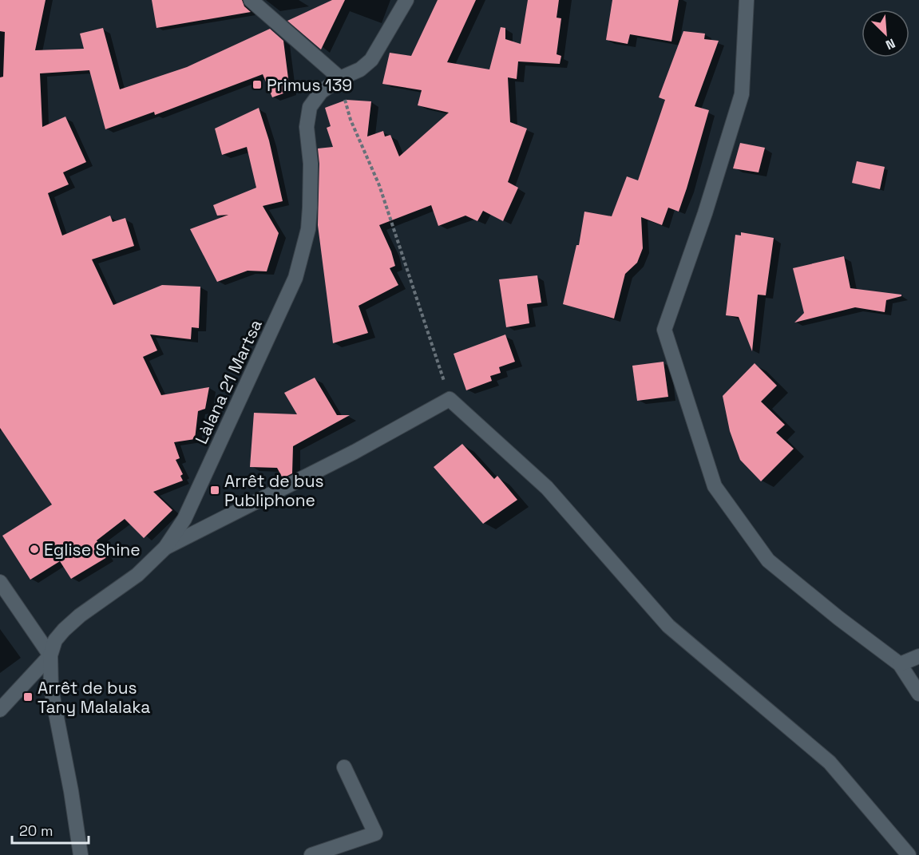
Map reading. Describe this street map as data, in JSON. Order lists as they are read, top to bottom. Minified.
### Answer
{"streets":{"street":["Làlana 21 Martsa"]},"places":{"transit":["Primus 139","Arrêt de bus Publiphone","Arrêt de bus Tany Malalaka"],"other":["Eglise Shine"]},"scale_bar":"20 m","north":"bottom right"}
